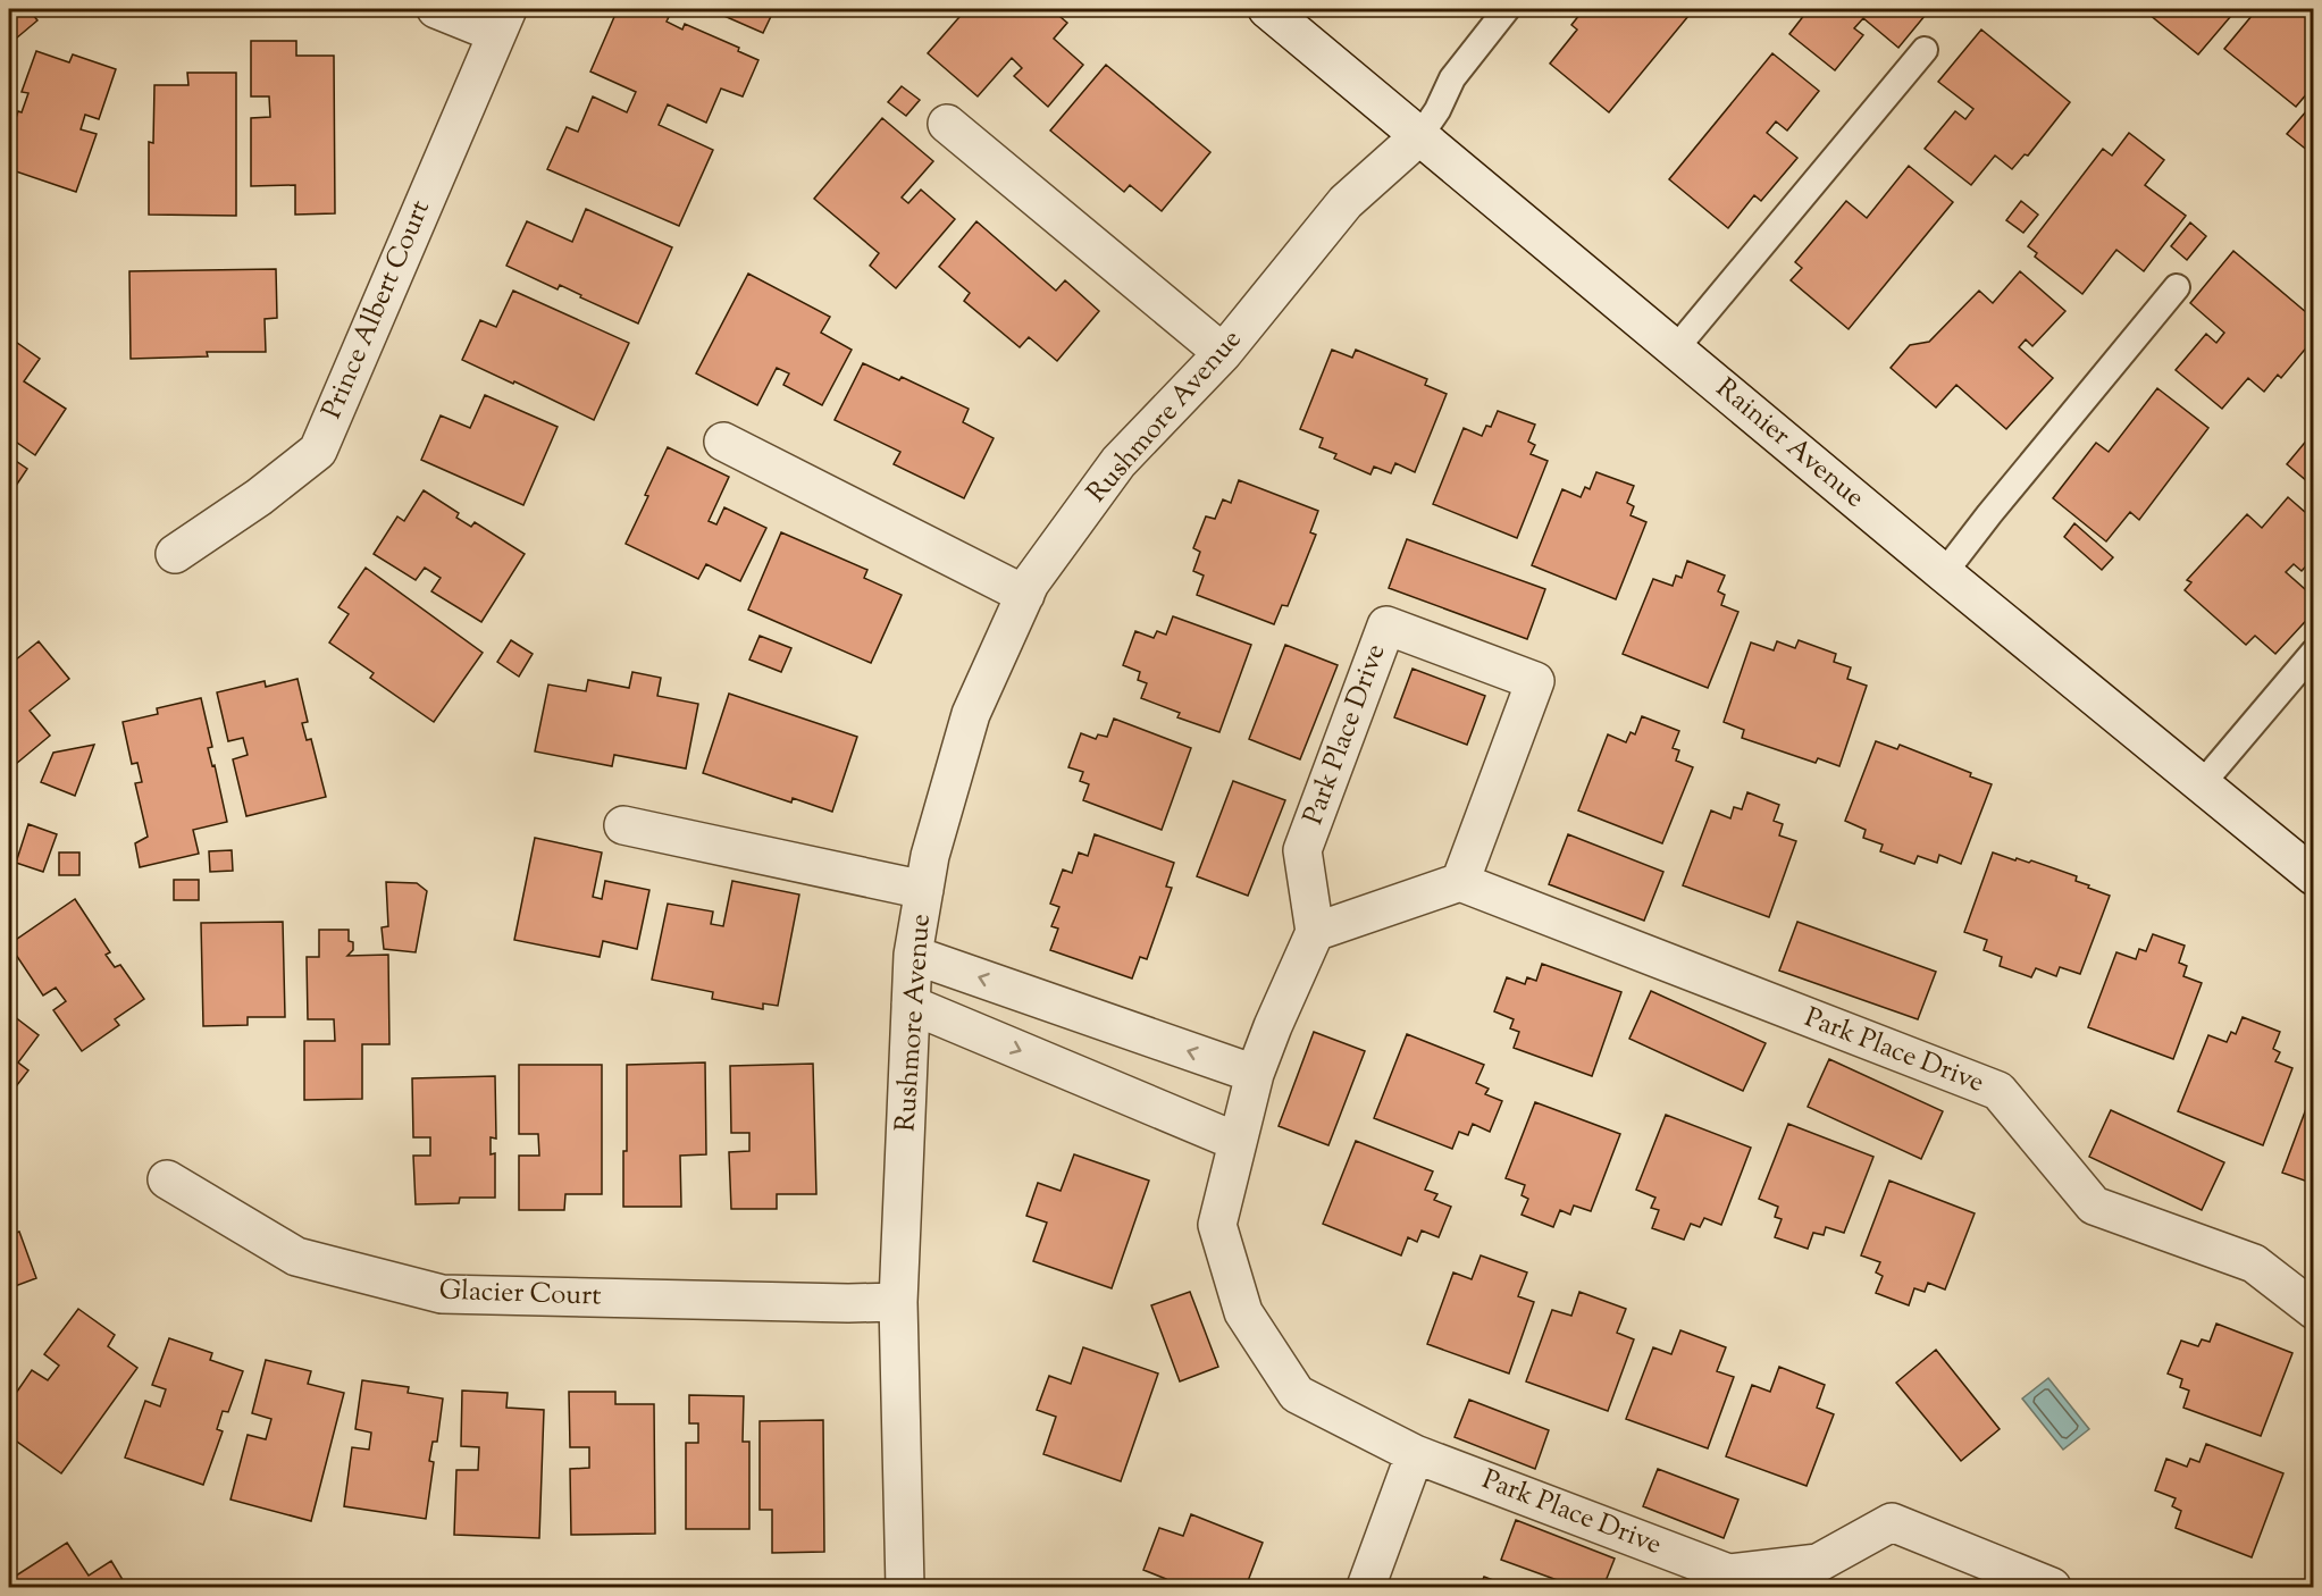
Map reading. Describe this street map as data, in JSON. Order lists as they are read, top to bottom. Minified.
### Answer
{"streets":{"street":["Prince Albert Court","Rushmore Avenue","Rainier Avenue","Park Place Drive","Glacier Court"]},"crossings":[["Rushmore Avenue","Rainier Avenue"],["Rushmore Avenue","Glacier Court"]]}
